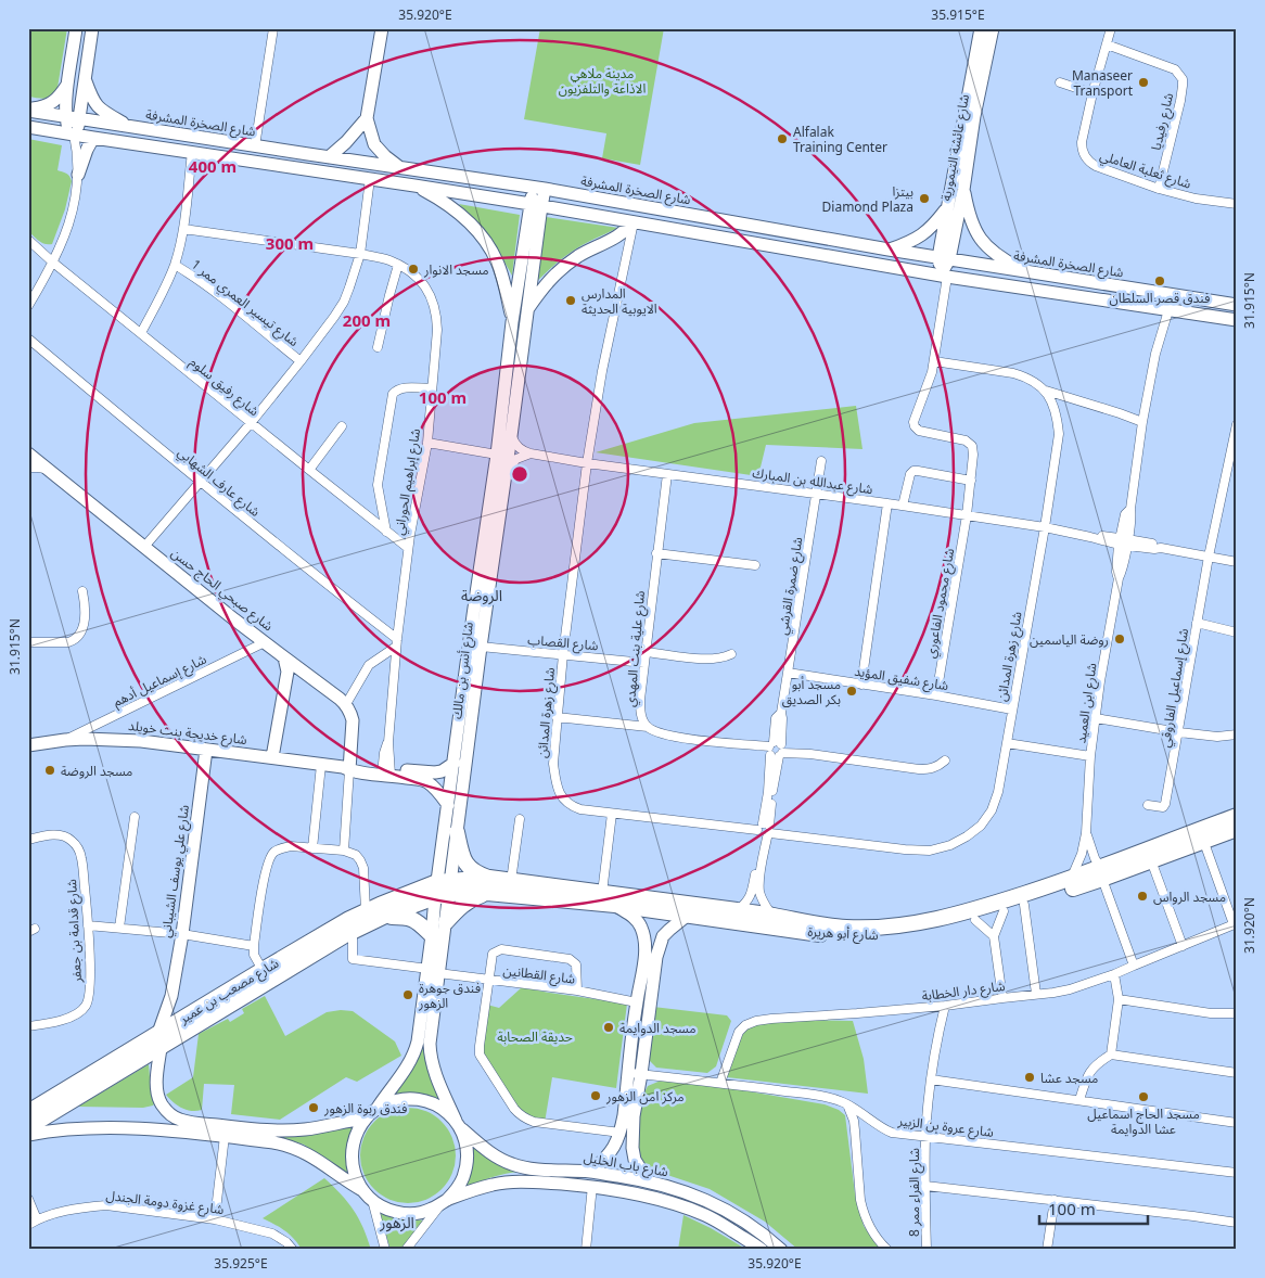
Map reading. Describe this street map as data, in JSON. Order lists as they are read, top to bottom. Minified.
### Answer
{"streets":{"highway":["شارع أبو هريرة","شارع مصعب بن عمير"],"main road":["شارع الصخرة المشرفة","شارع عائشة التيمورية","شارع صبحي الحاج حسن","شارع أنس بن مالك","شارع خديجة بنت خويلد","شارع علي يوسف الشيباني","شارع باب الخليل"],"street":["شارع رفيديا","شارع ثعلبة العاملي","شارع تيسير العمري ممر 1","شارع رفيق سلوم","شارع عبدالله بن المبارك","شارع عارف الشهابي","شارع إبراهيم الحوراني","شارع ضمرة القرشي","شارع محمود الفاعوري","شارع القصاب","شارع علية بنت المهدي","شارع زهرة المدائن","شارع شفيق المؤيد","شارع إسماعيل أدهم","شارع إسماعيل الفاروقي","شارع ابن العميد","شارع قدامة بن جعفر","شارع القطانين","شارع دار الخطابة","شارع عروة بن الزبير","شارع الفراء ممر 8","شارع غزوة دومة الجندل"]},"crossings":[["شارع رفيديا","شارع ثعلبة العاملي"],["شارع الصخرة المشرفة","شارع عائشة التيمورية"],["شارع الصخرة المشرفة","شارع زهرة المدائن"],["شارع الصخرة المشرفة","شارع أنس بن مالك"],["شارع الصخرة المشرفة","شارع ابن العميد"],["شارع رفيق سلوم","شارع إبراهيم الحوراني"],["شارع عبدالله بن المبارك","شارع ضمرة القرشي"],["شارع عبدالله بن المبارك","شارع محمود الفاعوري"],["شارع عبدالله بن المبارك","شارع علية بنت المهدي"],["شارع عبدالله بن المبارك","شارع زهرة المدائن"],["شارع عبدالله بن المبارك","شارع إسماعيل الفاروقي"],["شارع عبدالله بن المبارك","شارع ابن العميد"],["شارع عارف الشهابي","شارع إبراهيم الحوراني"],["شارع إبراهيم الحوراني","شارع خديجة بنت خويلد"],["شارع ضمرة القرشي","شارع زهرة المدائن"],["شارع ضمرة القرشي","شارع شفيق المؤيد"],["شارع ضمرة القرشي","شارع أبو هريرة"],["شارع صبحي الحاج حسن","شارع إسماعيل أدهم"],["شارع محمود الفاعوري","شارع شفيق المؤيد"],["شارع القصاب","شارع علية بنت المهدي"],["شارع القصاب","شارع زهرة المدائن"],["شارع القصاب","شارع أنس بن مالك"],["شارع زهرة المدائن","شارع شفيق المؤيد"],["شارع أنس بن مالك","شارع خديجة بنت خويلد"],["شارع أنس بن مالك","شارع علي يوسف الشيباني"],["شارع أنس بن مالك","شارع أبو هريرة"],["شارع أنس بن مالك","شارع القطانين"],["شارع أنس بن مالك","شارع مصعب بن عمير"],["شارع أنس بن مالك","شارع باب الخليل"],["شارع إسماعيل أدهم","شارع خديجة بنت خويلد"],["شارع ابن العميد","شارع أبو هريرة"],["شارع ابن العميد","شارع دار الخطابة"],["شارع خديجة بنت خويلد","شارع علي يوسف الشيباني"],["شارع علي يوسف الشيباني","شارع مصعب بن عمير"],["شارع علي يوسف الشيباني","شارع باب الخليل"],["شارع أبو هريرة","شارع مصعب بن عمير"],["شارع القطانين","شارع مصعب بن عمير"],["شارع مصعب بن عمير","شارع باب الخليل"],["شارع دار الخطابة","شارع عروة بن الزبير"],["شارع دار الخطابة","شارع الفراء ممر 8"],["شارع عروة بن الزبير","شارع الفراء ممر 8"]],"districts":["الروضة","الزهور"],"parks":["مدينة ملاهي الاذاعة والتلفزيون","حديقة الصحابة"],"places":["Manaseer Transport","Alfalak Training Center","بيتزا Diamond Plaza","مسجد الانوار","فندق قصر السلطان","المدارس الايوبية الحديثة","روضة الياسمين","مسجد أبو بكر الصديق","مسجد الروضة","مسجد الرواس","فندق جوهرة الزهور","مسجد الدوايمة","مسجد عشا","مركز امن الزهور","مسجد الحاج اسماعيل عشا الدوايمة","فندق ربوة الزهور"],"scale_bar":"100 m","coordinates":["35.920°E","35.915°E","31.915°N","31.920°N","35.925°E"],"rings":["400 m","300 m","200 m","100 m"]}
